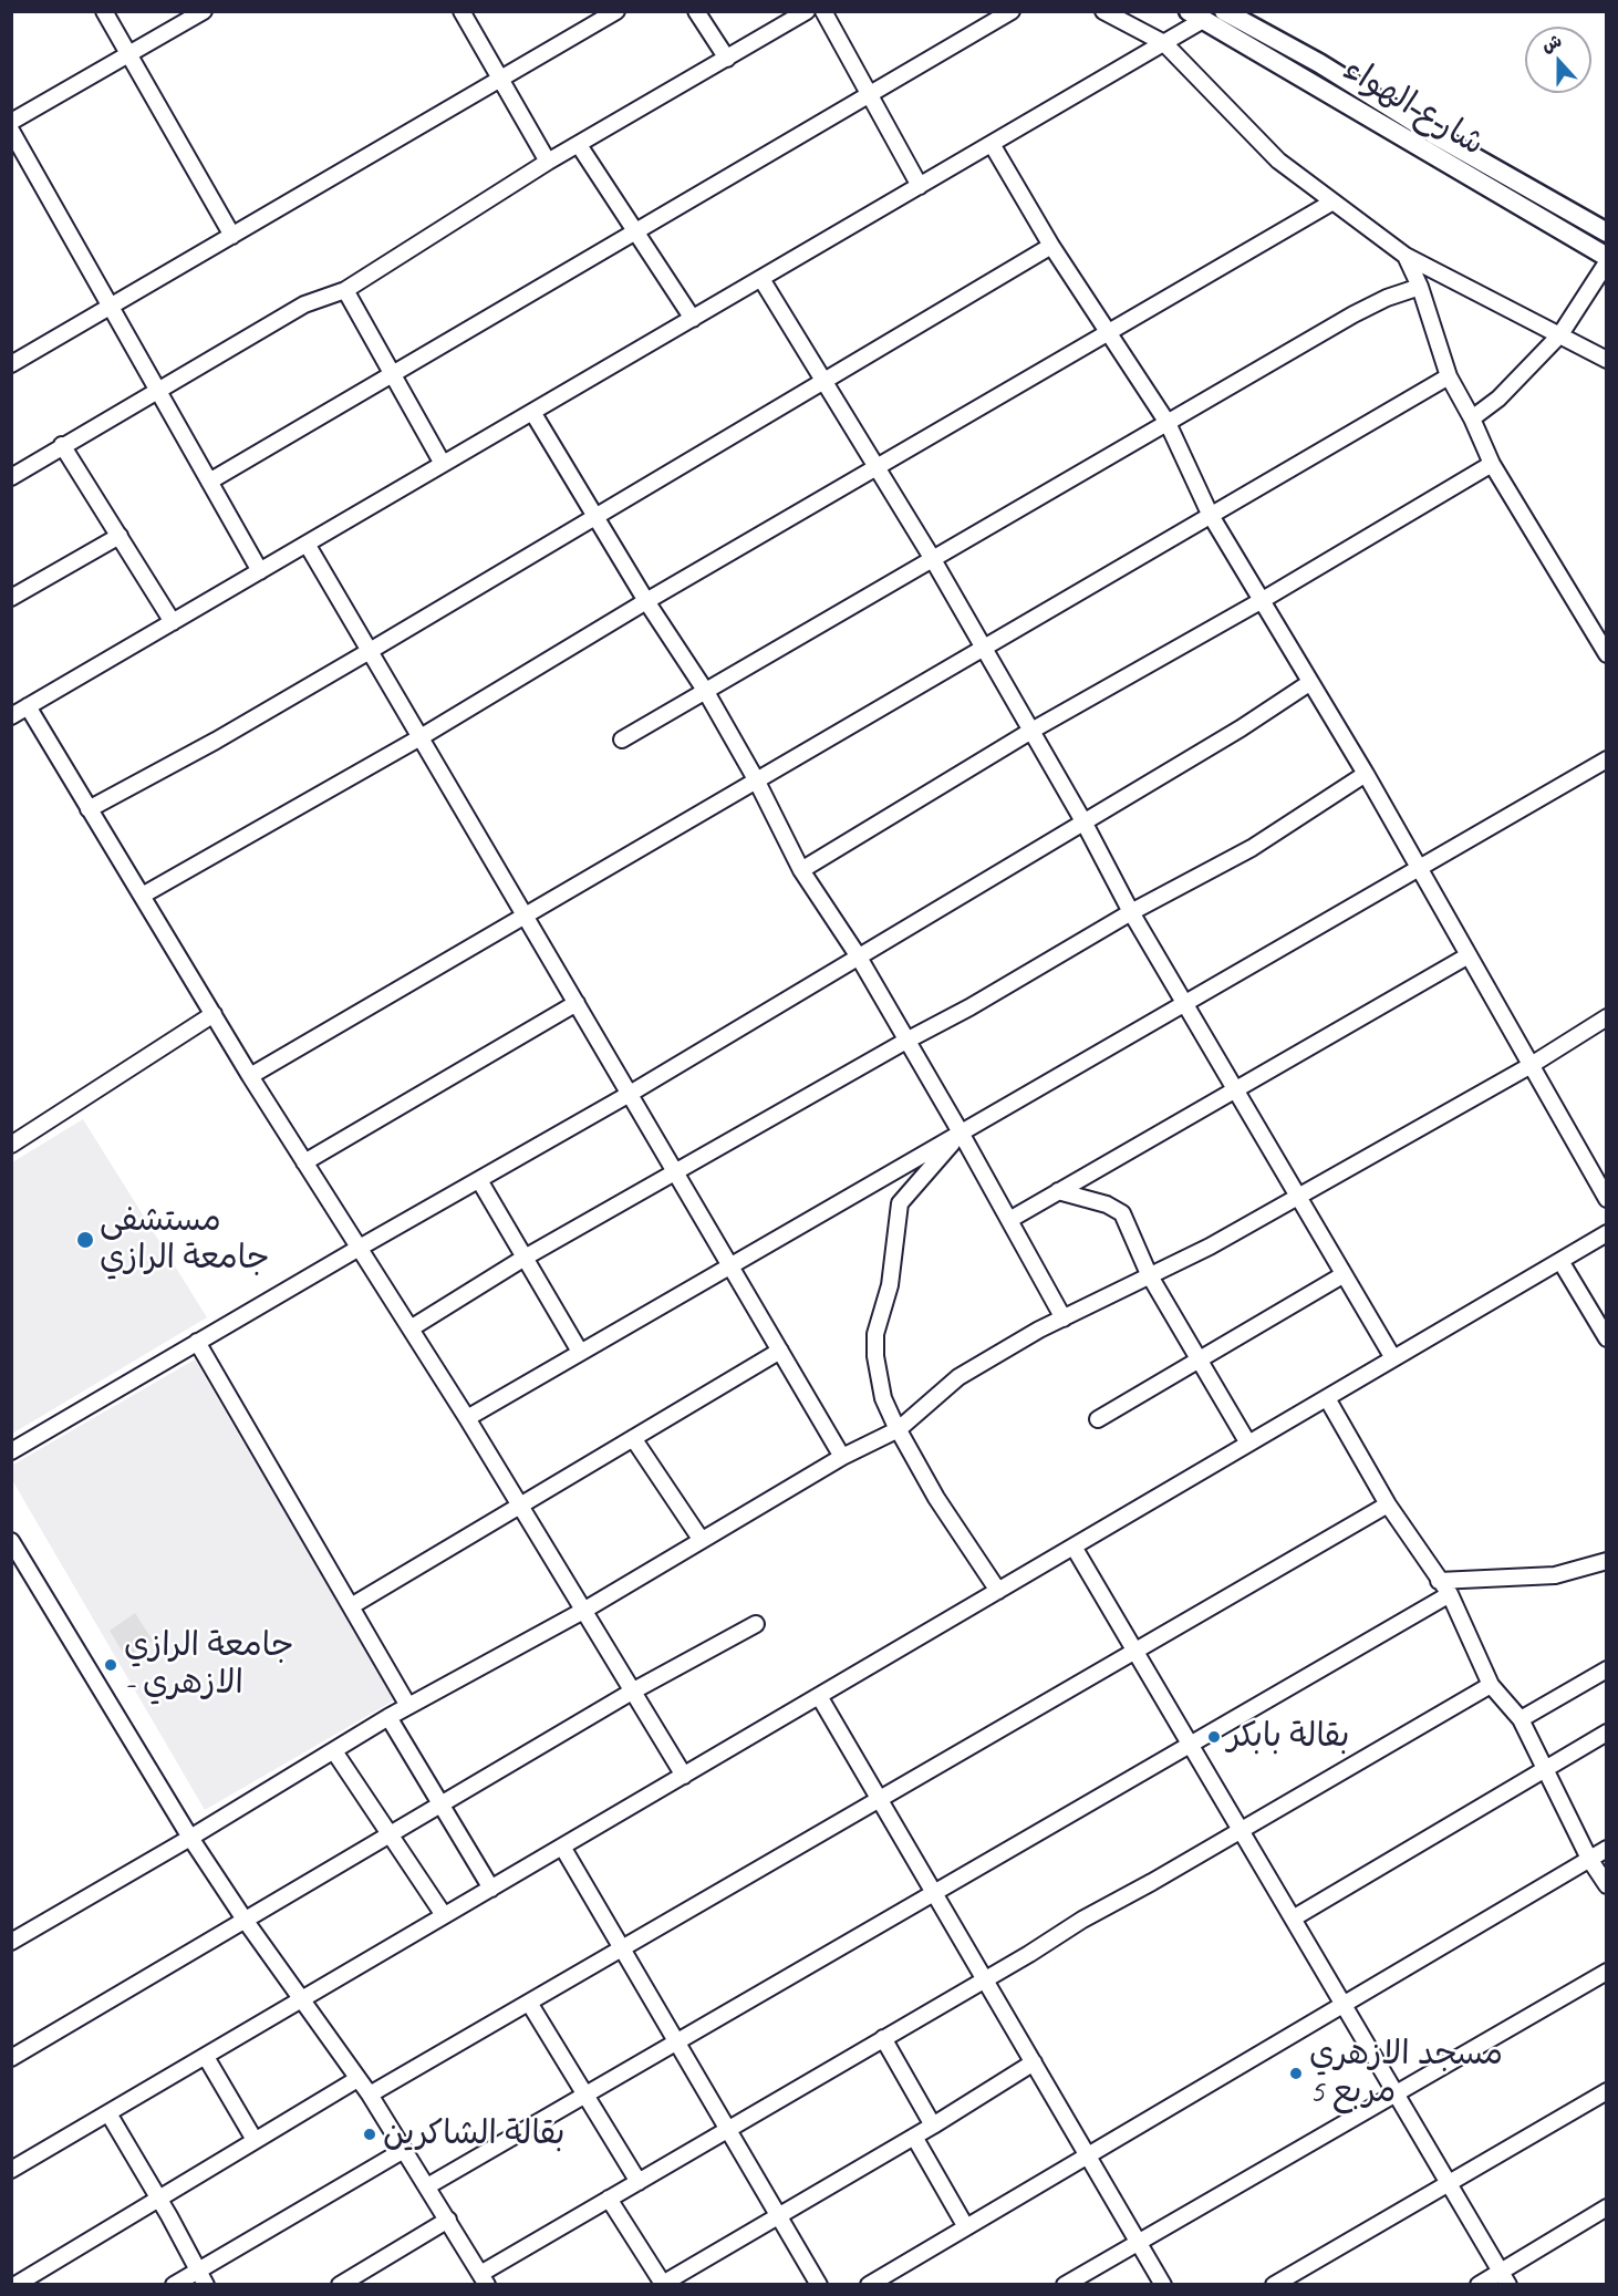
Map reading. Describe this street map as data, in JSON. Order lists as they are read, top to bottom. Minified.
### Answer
{"streets":{"main road":["شارع الهواء"]},"places":["مستشفى جامعة الرازي","جامعة الرازي - الازهري","بقالة بابكر","مسجد الازهري مربع 5","بقالة الشاكرين"],"north":"top"}
